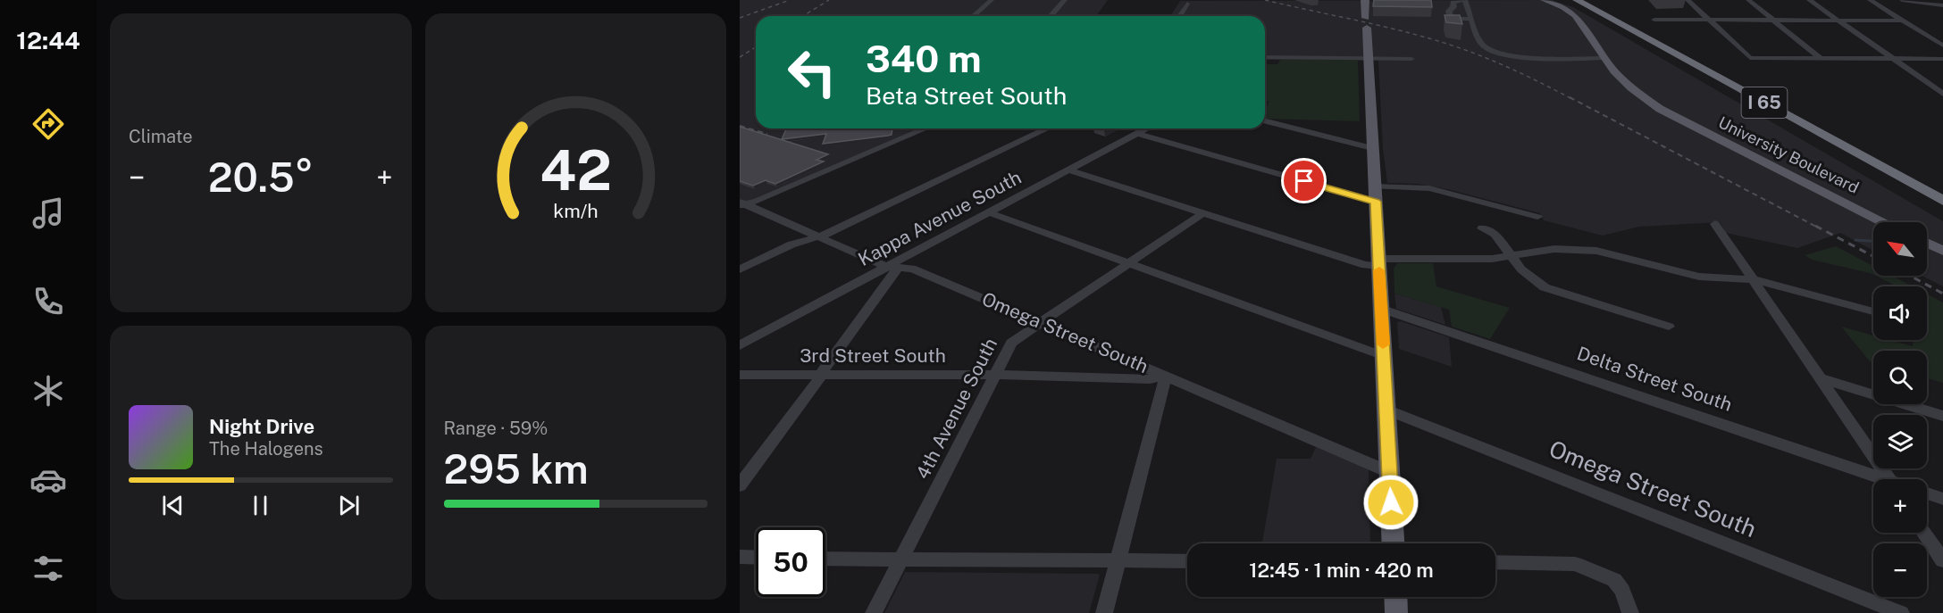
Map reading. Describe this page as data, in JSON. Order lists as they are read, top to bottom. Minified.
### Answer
{"streets":{"highway":["I 65"],"main road":["University Boulevard"],"street":["Kappa Avenue South","Omega Street South","3rd Street South","Delta Street South","4th Avenue South"]},"crossings":[["Kappa Avenue South","Omega Street South"],["Omega Street South","3rd Street South"],["Omega Street South","4th Avenue South"],["3rd Street South","4th Avenue South"]],"north":"top left","page":{"tabs":"12:44","tile":["Climate",["Range · 59%","295 km"]],"turn":["340 m","Beta Street South"],"heat":["−","20.5°","+"],"map_buttons":["+","−"],"song":["Night Drive","The Halogens"],"limit":"50","trip":"12:45 · 1 min · 420 m","gauge":["42","km/h"]}}
